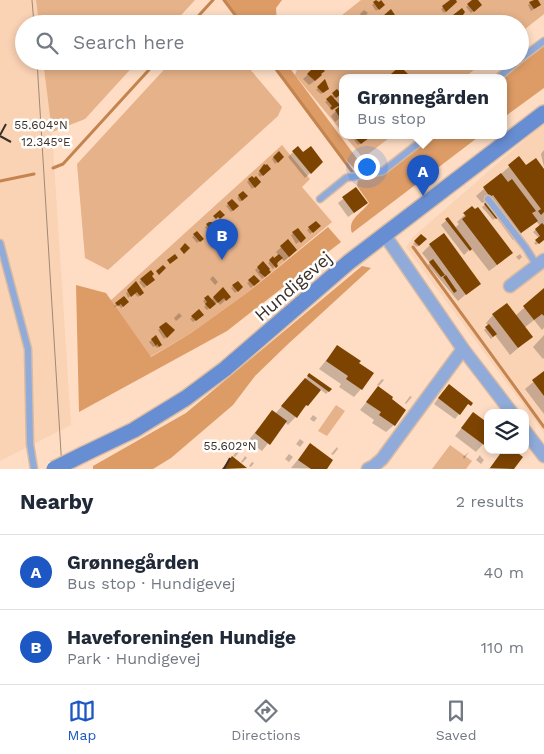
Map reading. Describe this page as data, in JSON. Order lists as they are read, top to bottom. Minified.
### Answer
{"streets":{"street":["Hundigevej"]},"page":{"search":"Search here","popup":["Grønnegården","Bus stop"],"pins":["A","B"],"heading":["Nearby","2 results"],"list":[{"mark":"A","name":"Grønnegården","note":"Bus stop · Hundigevej","value":"40 m"},{"mark":"B","name":"Haveforeningen Hundige","note":"Park · Hundigevej","value":"110 m"}],"nav":["Map","Directions","Saved"]},"coordinates":["55.604°N","12.345°E","55.602°N"]}
